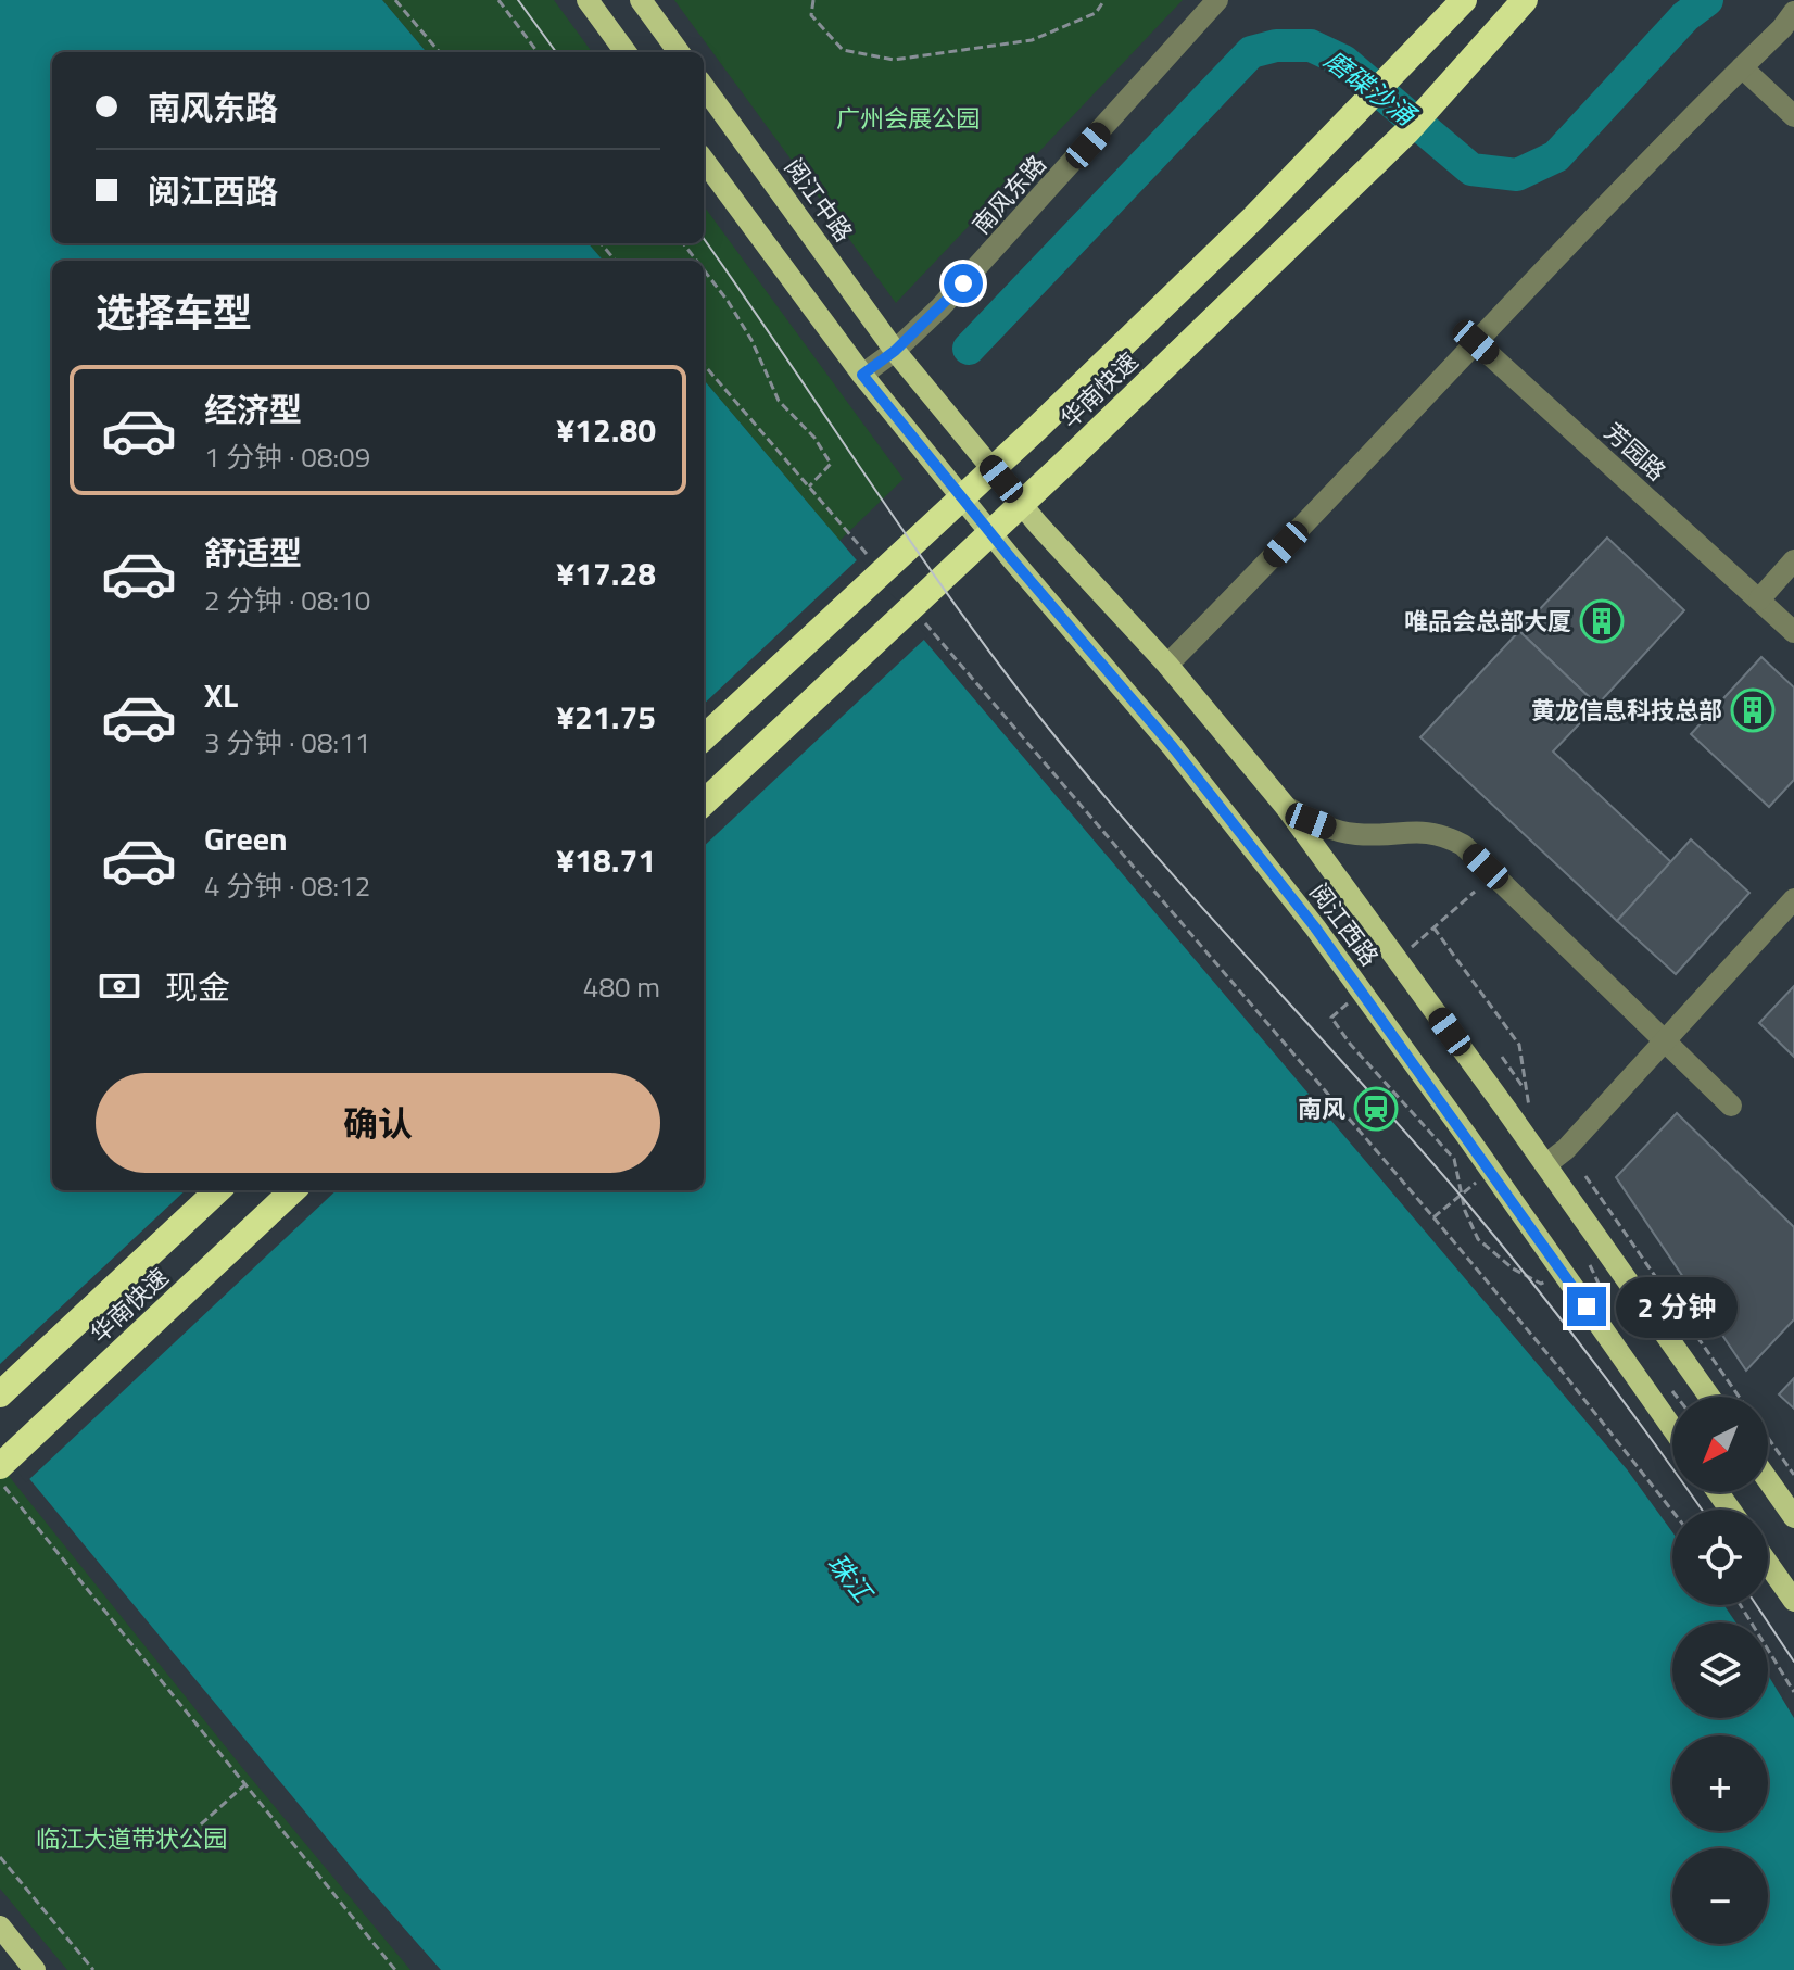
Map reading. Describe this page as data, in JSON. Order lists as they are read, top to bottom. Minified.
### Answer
{"streets":{"highway":["华南快速"],"main road":["阅江中路","阅江西路"],"street":["南风东路","芳园路"]},"crossings":[["南风东路","阅江中路"],["南风东路","阅江西路"],["阅江中路","阅江西路"]],"water":["磨碟沙涌","珠江"],"parks":["广州会展公园","临江大道带状公园"],"places":{"building":["唯品会总部大厦","黄龙信息科技总部"],"station":["南风"]},"north":"bottom left","page":{"banner":["南风东路","阅江西路"],"heading":"选择车型","list":[{"name":"经济型","note":"1 分钟 · 08:09","value":"¥12.80"},{"name":"舒适型","note":"2 分钟 · 08:10","value":"¥17.28"},{"name":"XL","note":"3 分钟 · 08:11","value":"¥21.75"},{"name":"Green","note":"4 分钟 · 08:12","value":"¥18.71"}],"pay":["现金","480 m"],"buttons":"确认","bubble":"2 分钟","map_buttons":["+","−"]}}
